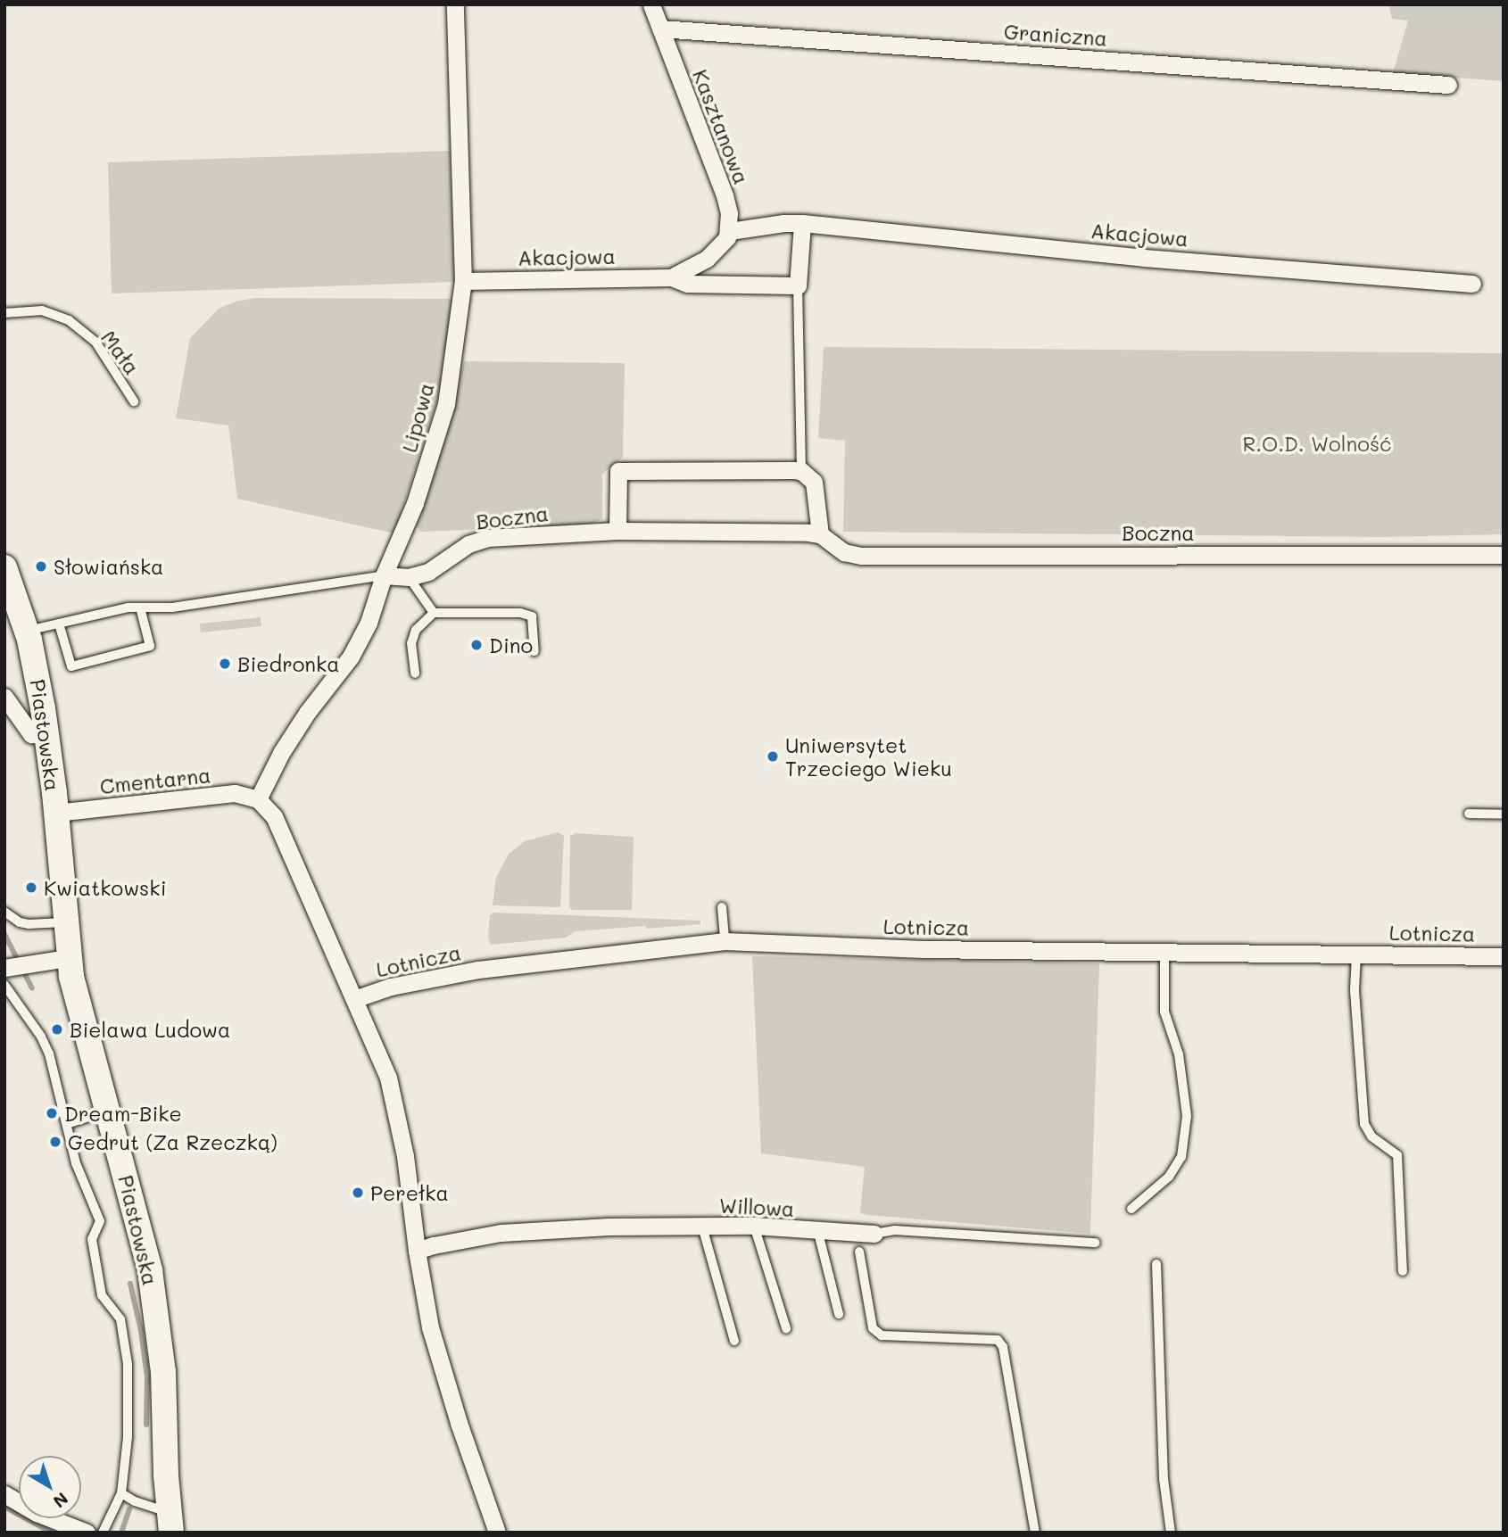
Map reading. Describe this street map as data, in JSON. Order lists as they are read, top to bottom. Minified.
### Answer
{"streets":{"main road":["Piastowska"],"street":["Graniczna","Kasztanowa","Akacjowa","Lipowa","Boczna","Cmentarna","Lotnicza","Willowa"],"lane":["Mała"]},"crossings":[["Graniczna","Kasztanowa"],["Kasztanowa","Akacjowa"],["Akacjowa","Lipowa"],["Lipowa","Boczna"],["Lipowa","Cmentarna"],["Piastowska","Cmentarna"]],"parks":["R.O.D. Wolność"],"places":["Słowiańska","Dino","Biedronka","Uniwersytet Trzeciego Wieku","Kwiatkowski","Bielawa Ludowa","Dream-Bike","Gedrut (Za Rzeczką)","Perełka"],"north":"bottom right"}
